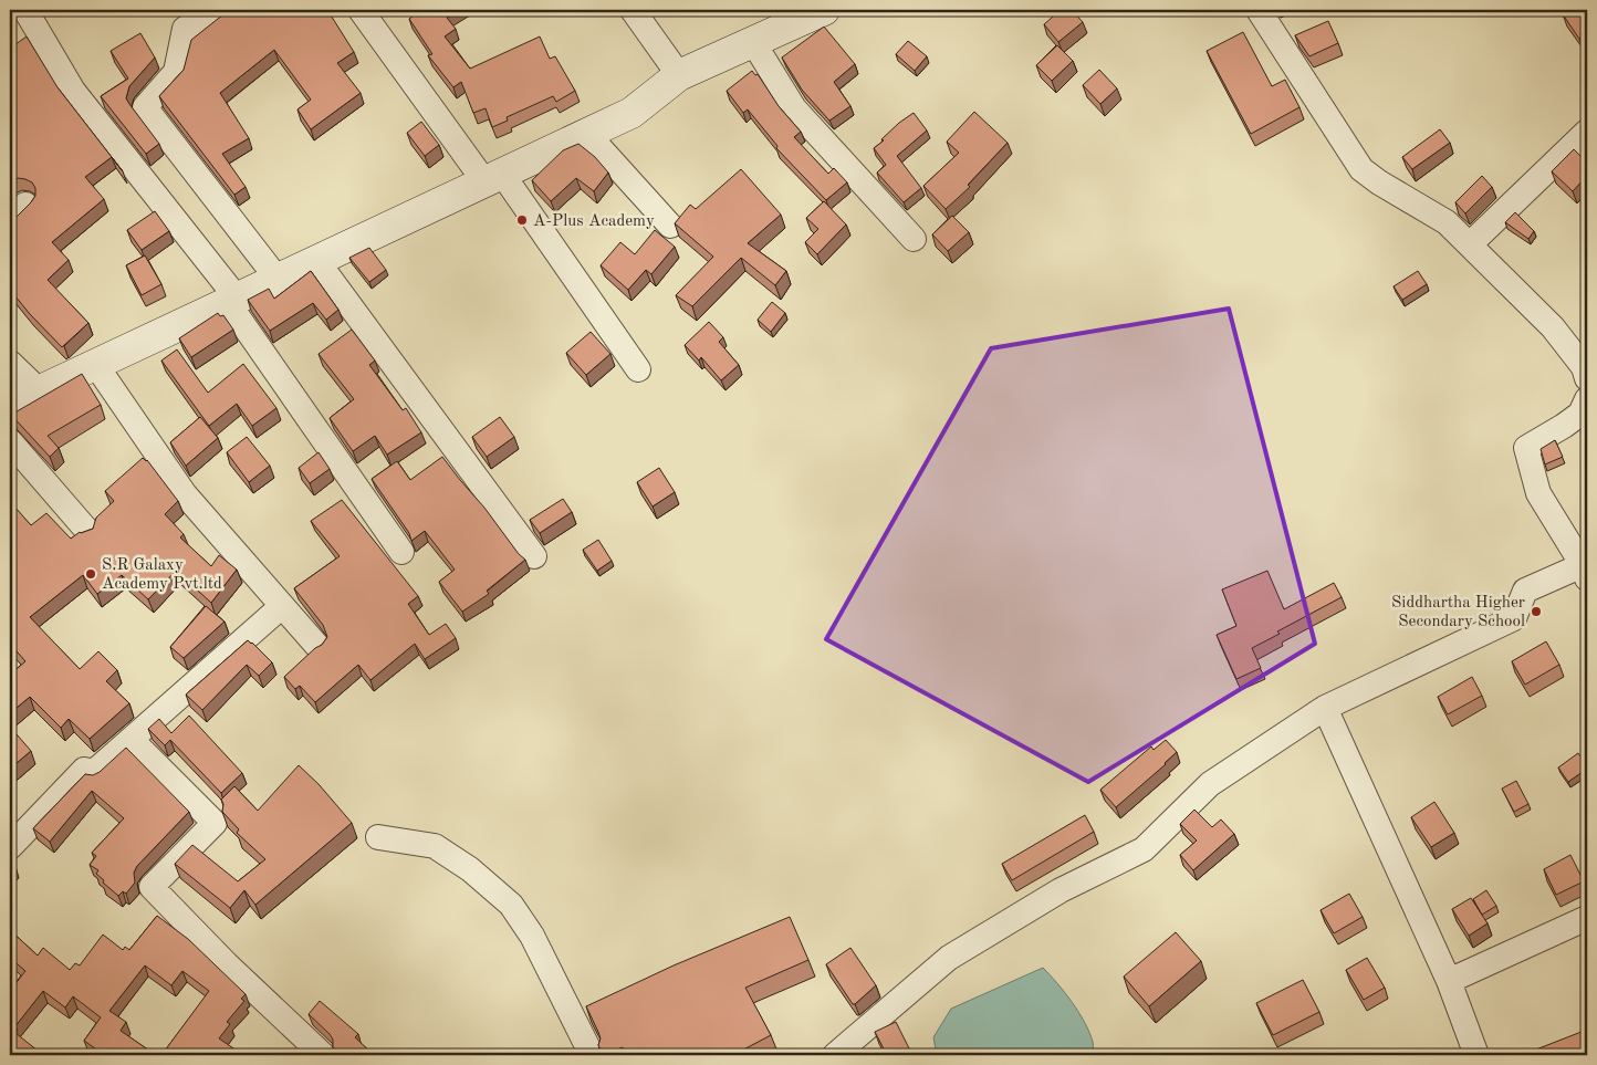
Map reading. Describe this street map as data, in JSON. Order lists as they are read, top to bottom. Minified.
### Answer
{"places":["A-Plus Academy","S.R Galaxy Academy Pvt.ltd","Siddhartha Higher Secondary School"]}
